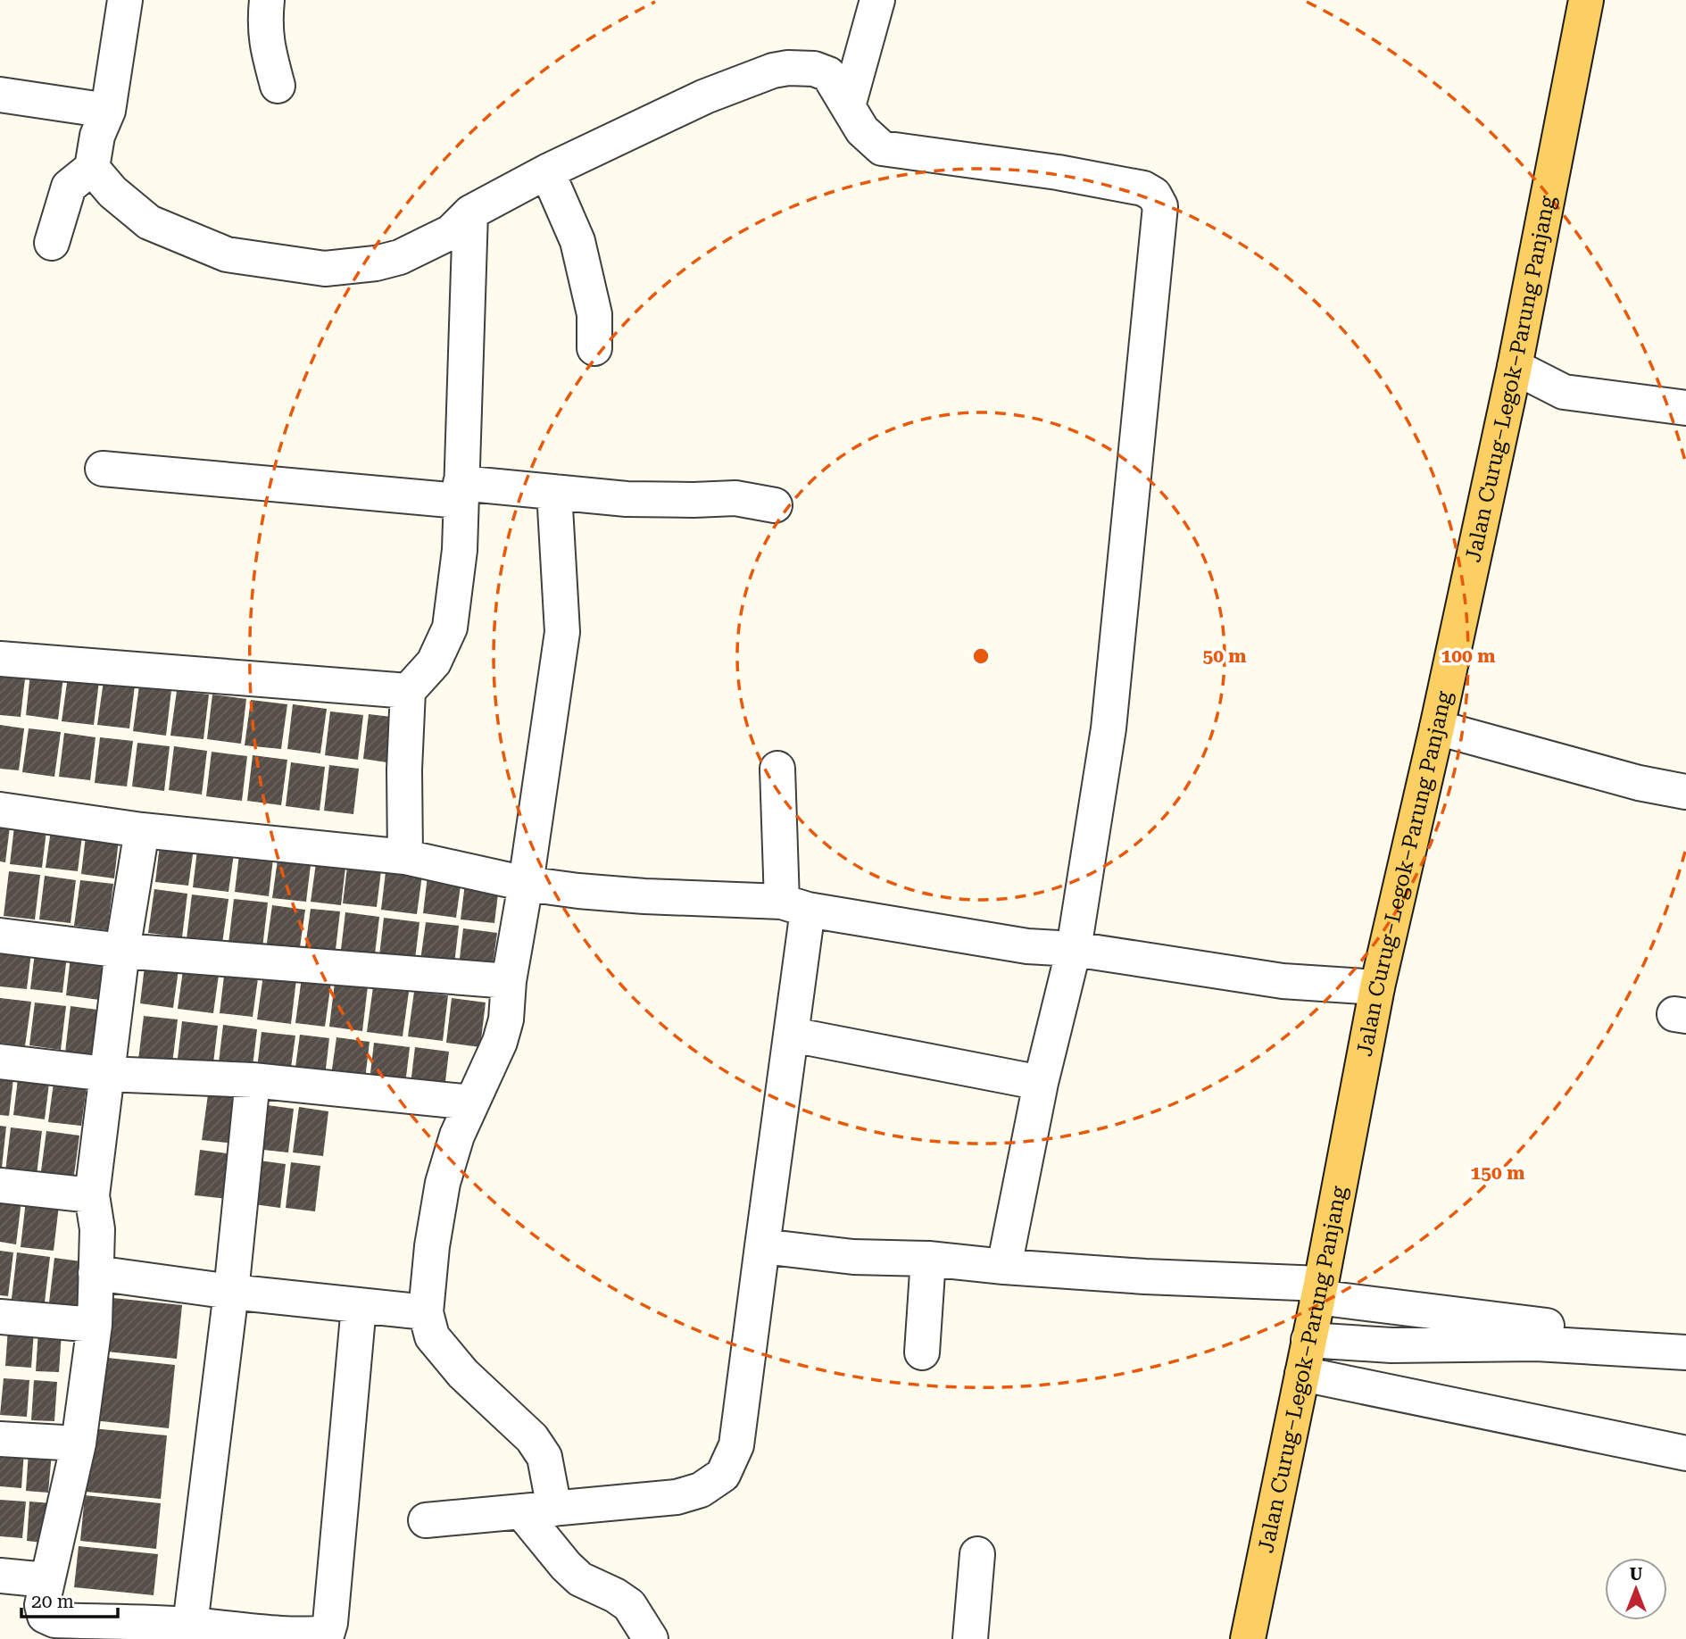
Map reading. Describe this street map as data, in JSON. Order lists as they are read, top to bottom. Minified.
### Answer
{"streets":{"main road":["Jalan Curug–Legok–Parung Panjang"]},"scale_bar":"20 m","north":"top","rings":["50 m","100 m","150 m"]}
